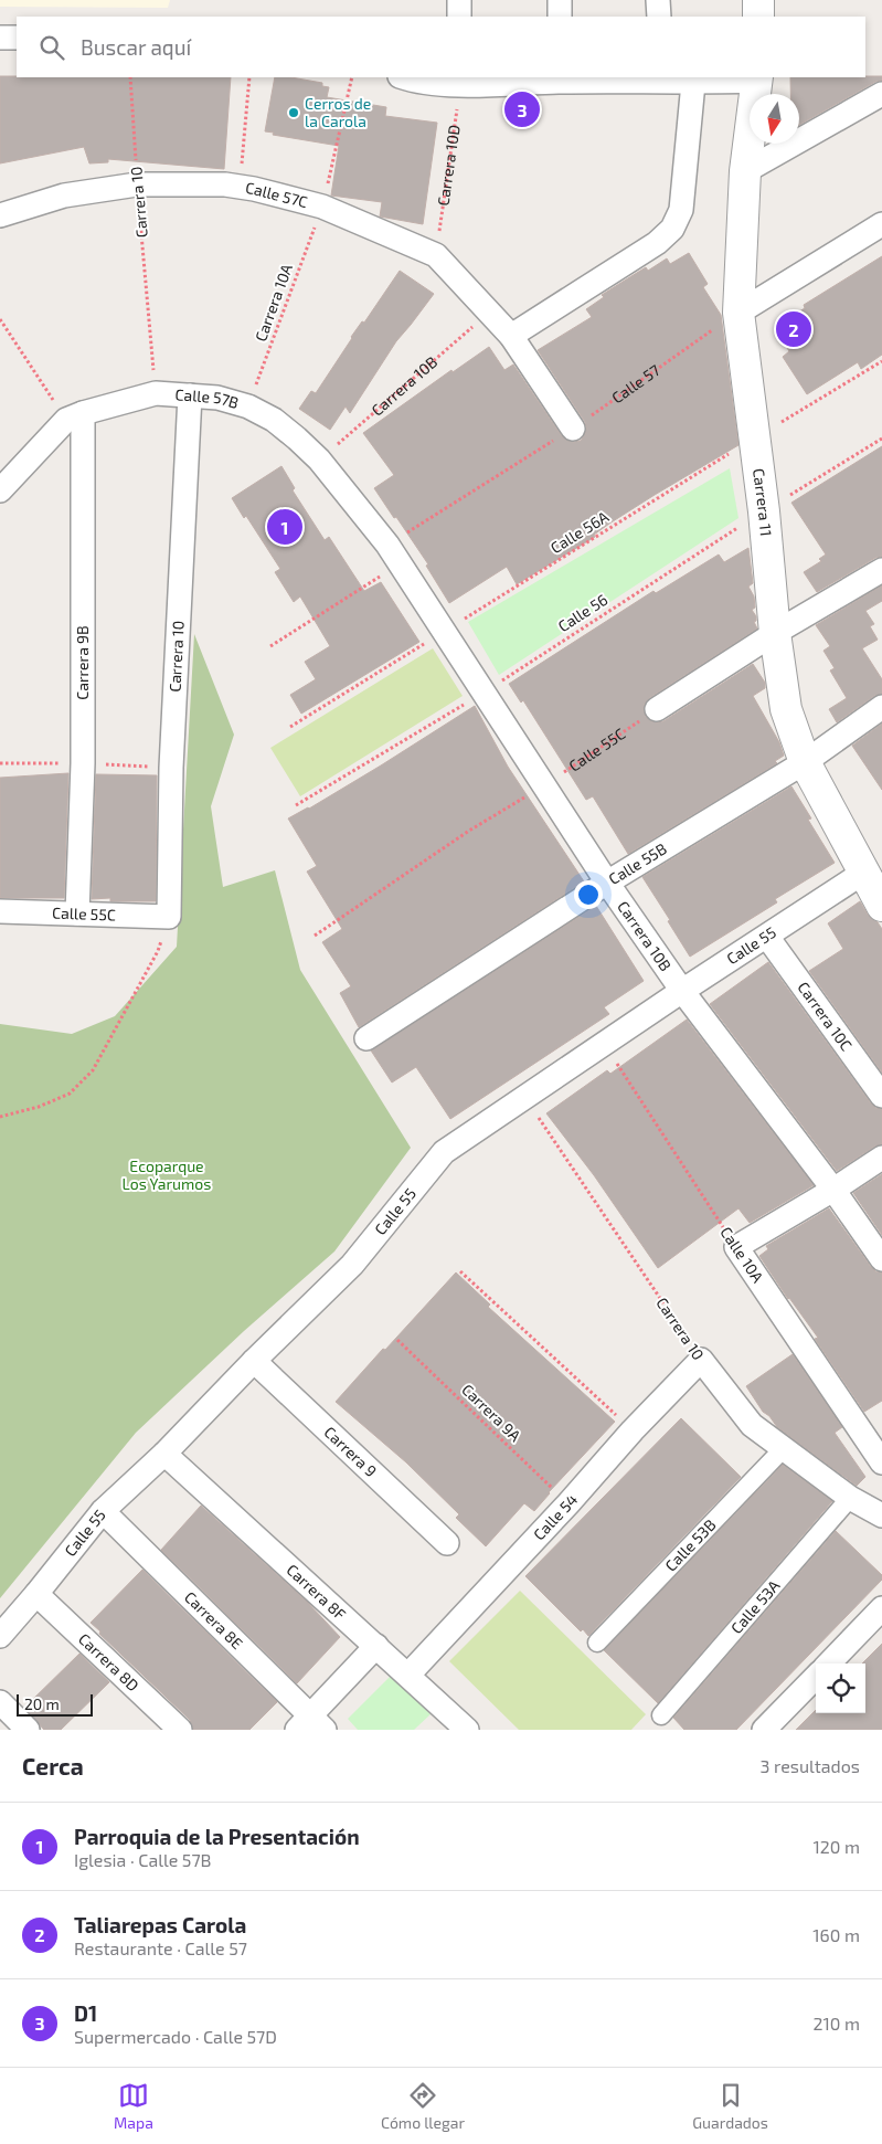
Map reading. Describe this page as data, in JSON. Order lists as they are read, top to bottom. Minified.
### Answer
{"streets":{"street":["Calle 57C","Carrera 10","Carrera 10B","Calle 57B","Carrera 11","Carrera 9B","Calle 55C","Calle 55B","Calle 55","Carrera 10C","Calle 10A","Carrera 9","Calle 54","Calle 53B","Carrera 8F","Calle 53A","Carrera 8E","Carrera 8D"],"path":["Carrera 10D","Carrera 10A","Calle 57","Calle 56A","Calle 56","Carrera 9A"]},"crossings":[["Carrera 10D","Calle 57C"],["Calle 57C","Carrera 10"],["Calle 57C","Carrera 10A"],["Calle 57C","Calle 57"],["Calle 57C","Carrera 10B"],["Carrera 10","Calle 57B"],["Carrera 10","Calle 55C"],["Carrera 10","Calle 55"],["Carrera 10","Calle 54"],["Carrera 10","Calle 53B"],["Carrera 10","Calle 53A"],["Carrera 10A","Calle 57B"],["Calle 57","Carrera 10B"],["Calle 57","Calle 57B"],["Calle 57","Carrera 11"],["Carrera 10B","Calle 57B"],["Carrera 10B","Calle 56A"],["Carrera 10B","Calle 56"],["Carrera 10B","Calle 55C"],["Carrera 10B","Calle 55B"],["Carrera 10B","Calle 55"],["Calle 57B","Carrera 9B"],["Carrera 11","Calle 56A"],["Carrera 11","Calle 56"],["Carrera 11","Calle 55B"],["Carrera 11","Calle 55"],["Carrera 9B","Calle 55C"],["Calle 55","Carrera 10C"],["Calle 55","Calle 10A"],["Calle 55","Carrera 9"],["Calle 55","Carrera 8F"],["Calle 55","Carrera 8E"],["Calle 55","Carrera 8D"],["Carrera 9A","Calle 54"],["Calle 54","Carrera 8F"]],"parks":["Ecoparque Los Yarumos"],"places":["Cerros de la Carola"],"scale_bar":"20 m","north":"bottom","page":{"search":"Buscar aquí","pins":["3","2","1"],"scale":"20 m","heading":["Cerca","3 resultados"],"list":[{"mark":"1","name":"Parroquia de la Presentación","note":"Iglesia · Calle 57B","value":"120 m"},{"mark":"2","name":"Taliarepas Carola","note":"Restaurante · Calle 57","value":"160 m"},{"mark":"3","name":"D1","note":"Supermercado · Calle 57D","value":"210 m"}],"nav":["Mapa","Cómo llegar","Guardados"]}}
